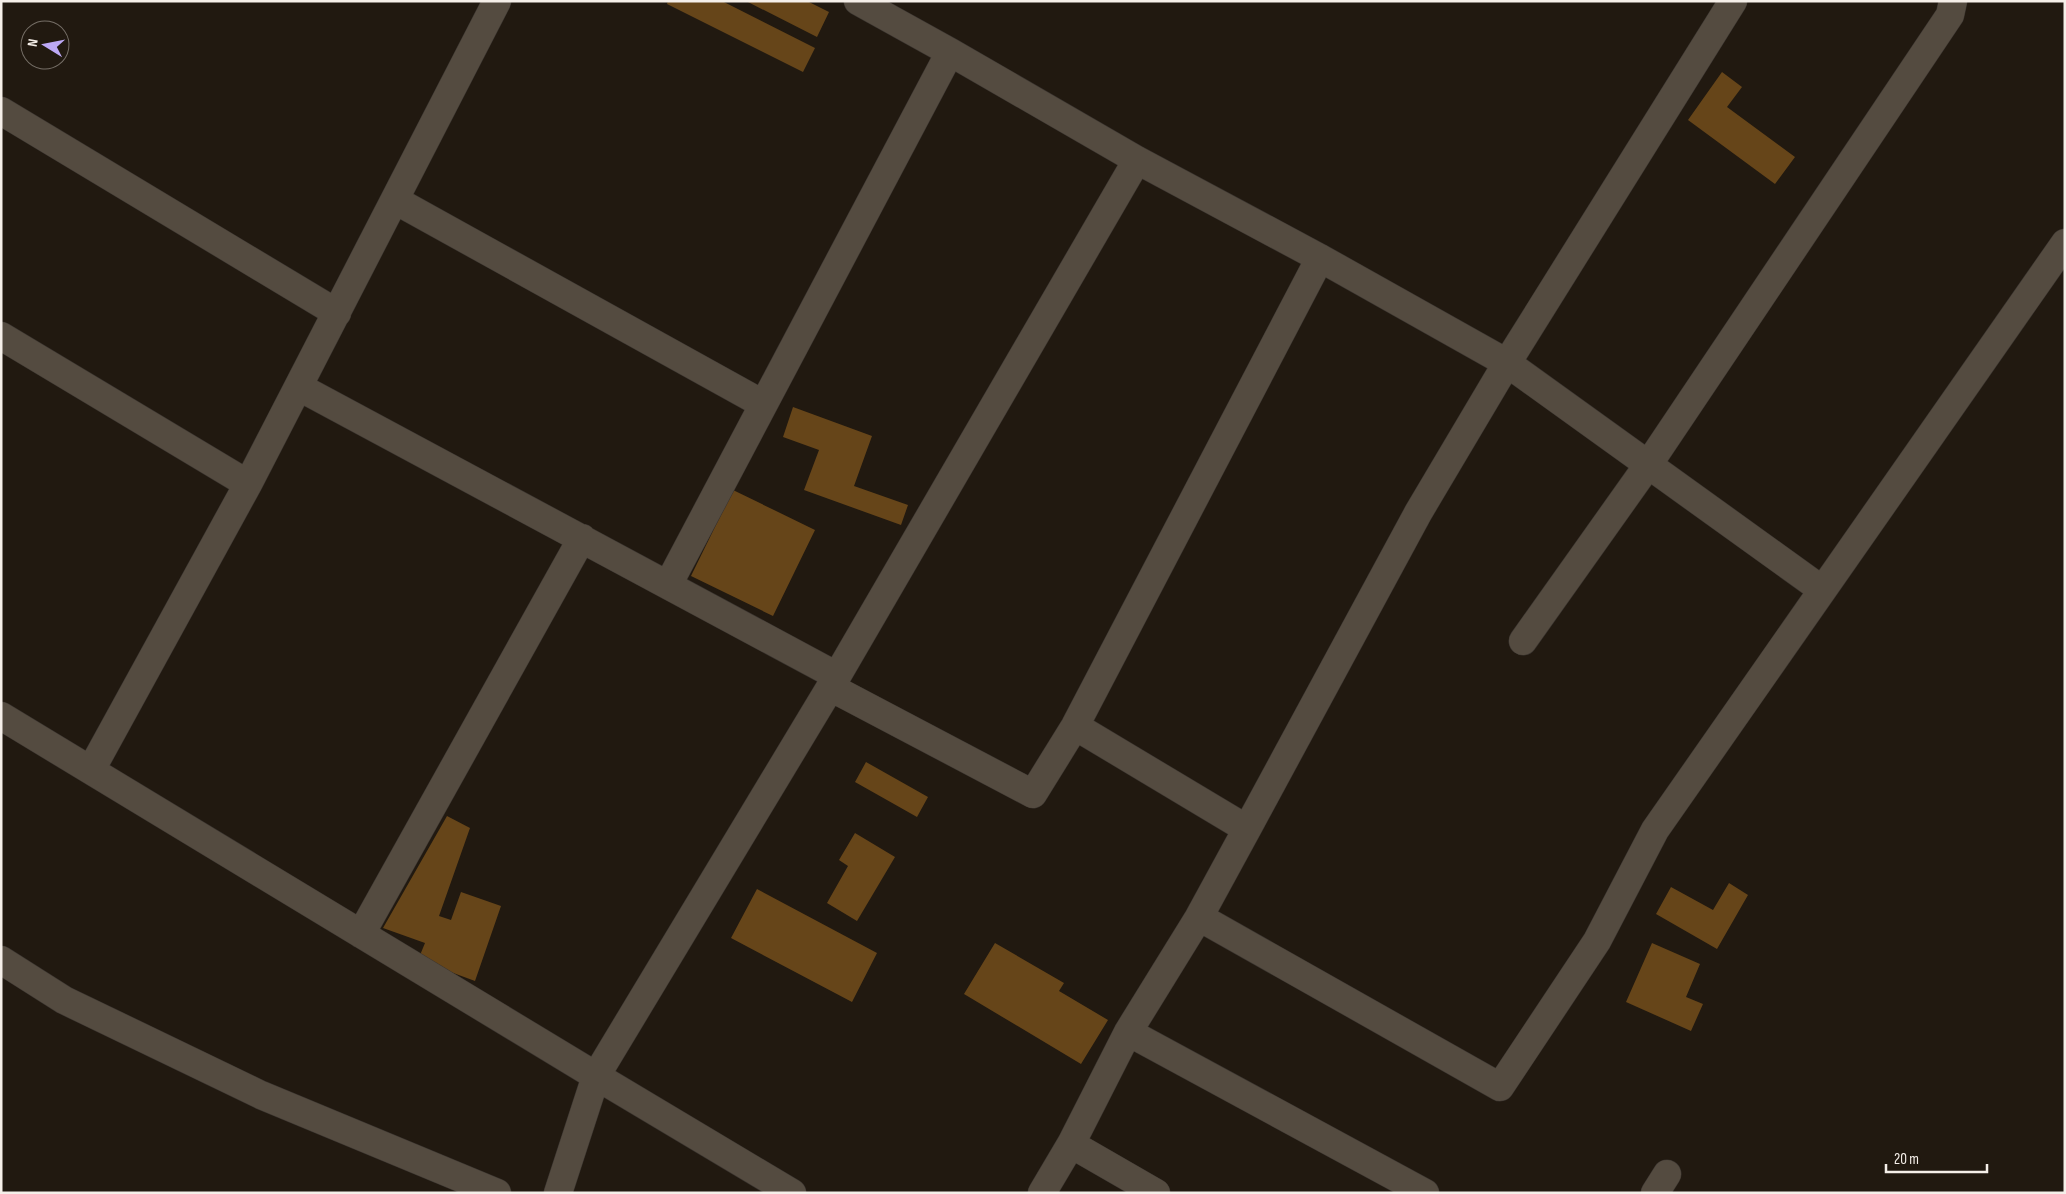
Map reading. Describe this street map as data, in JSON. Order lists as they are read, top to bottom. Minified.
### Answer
{"scale_bar":"20 m","north":"left"}
